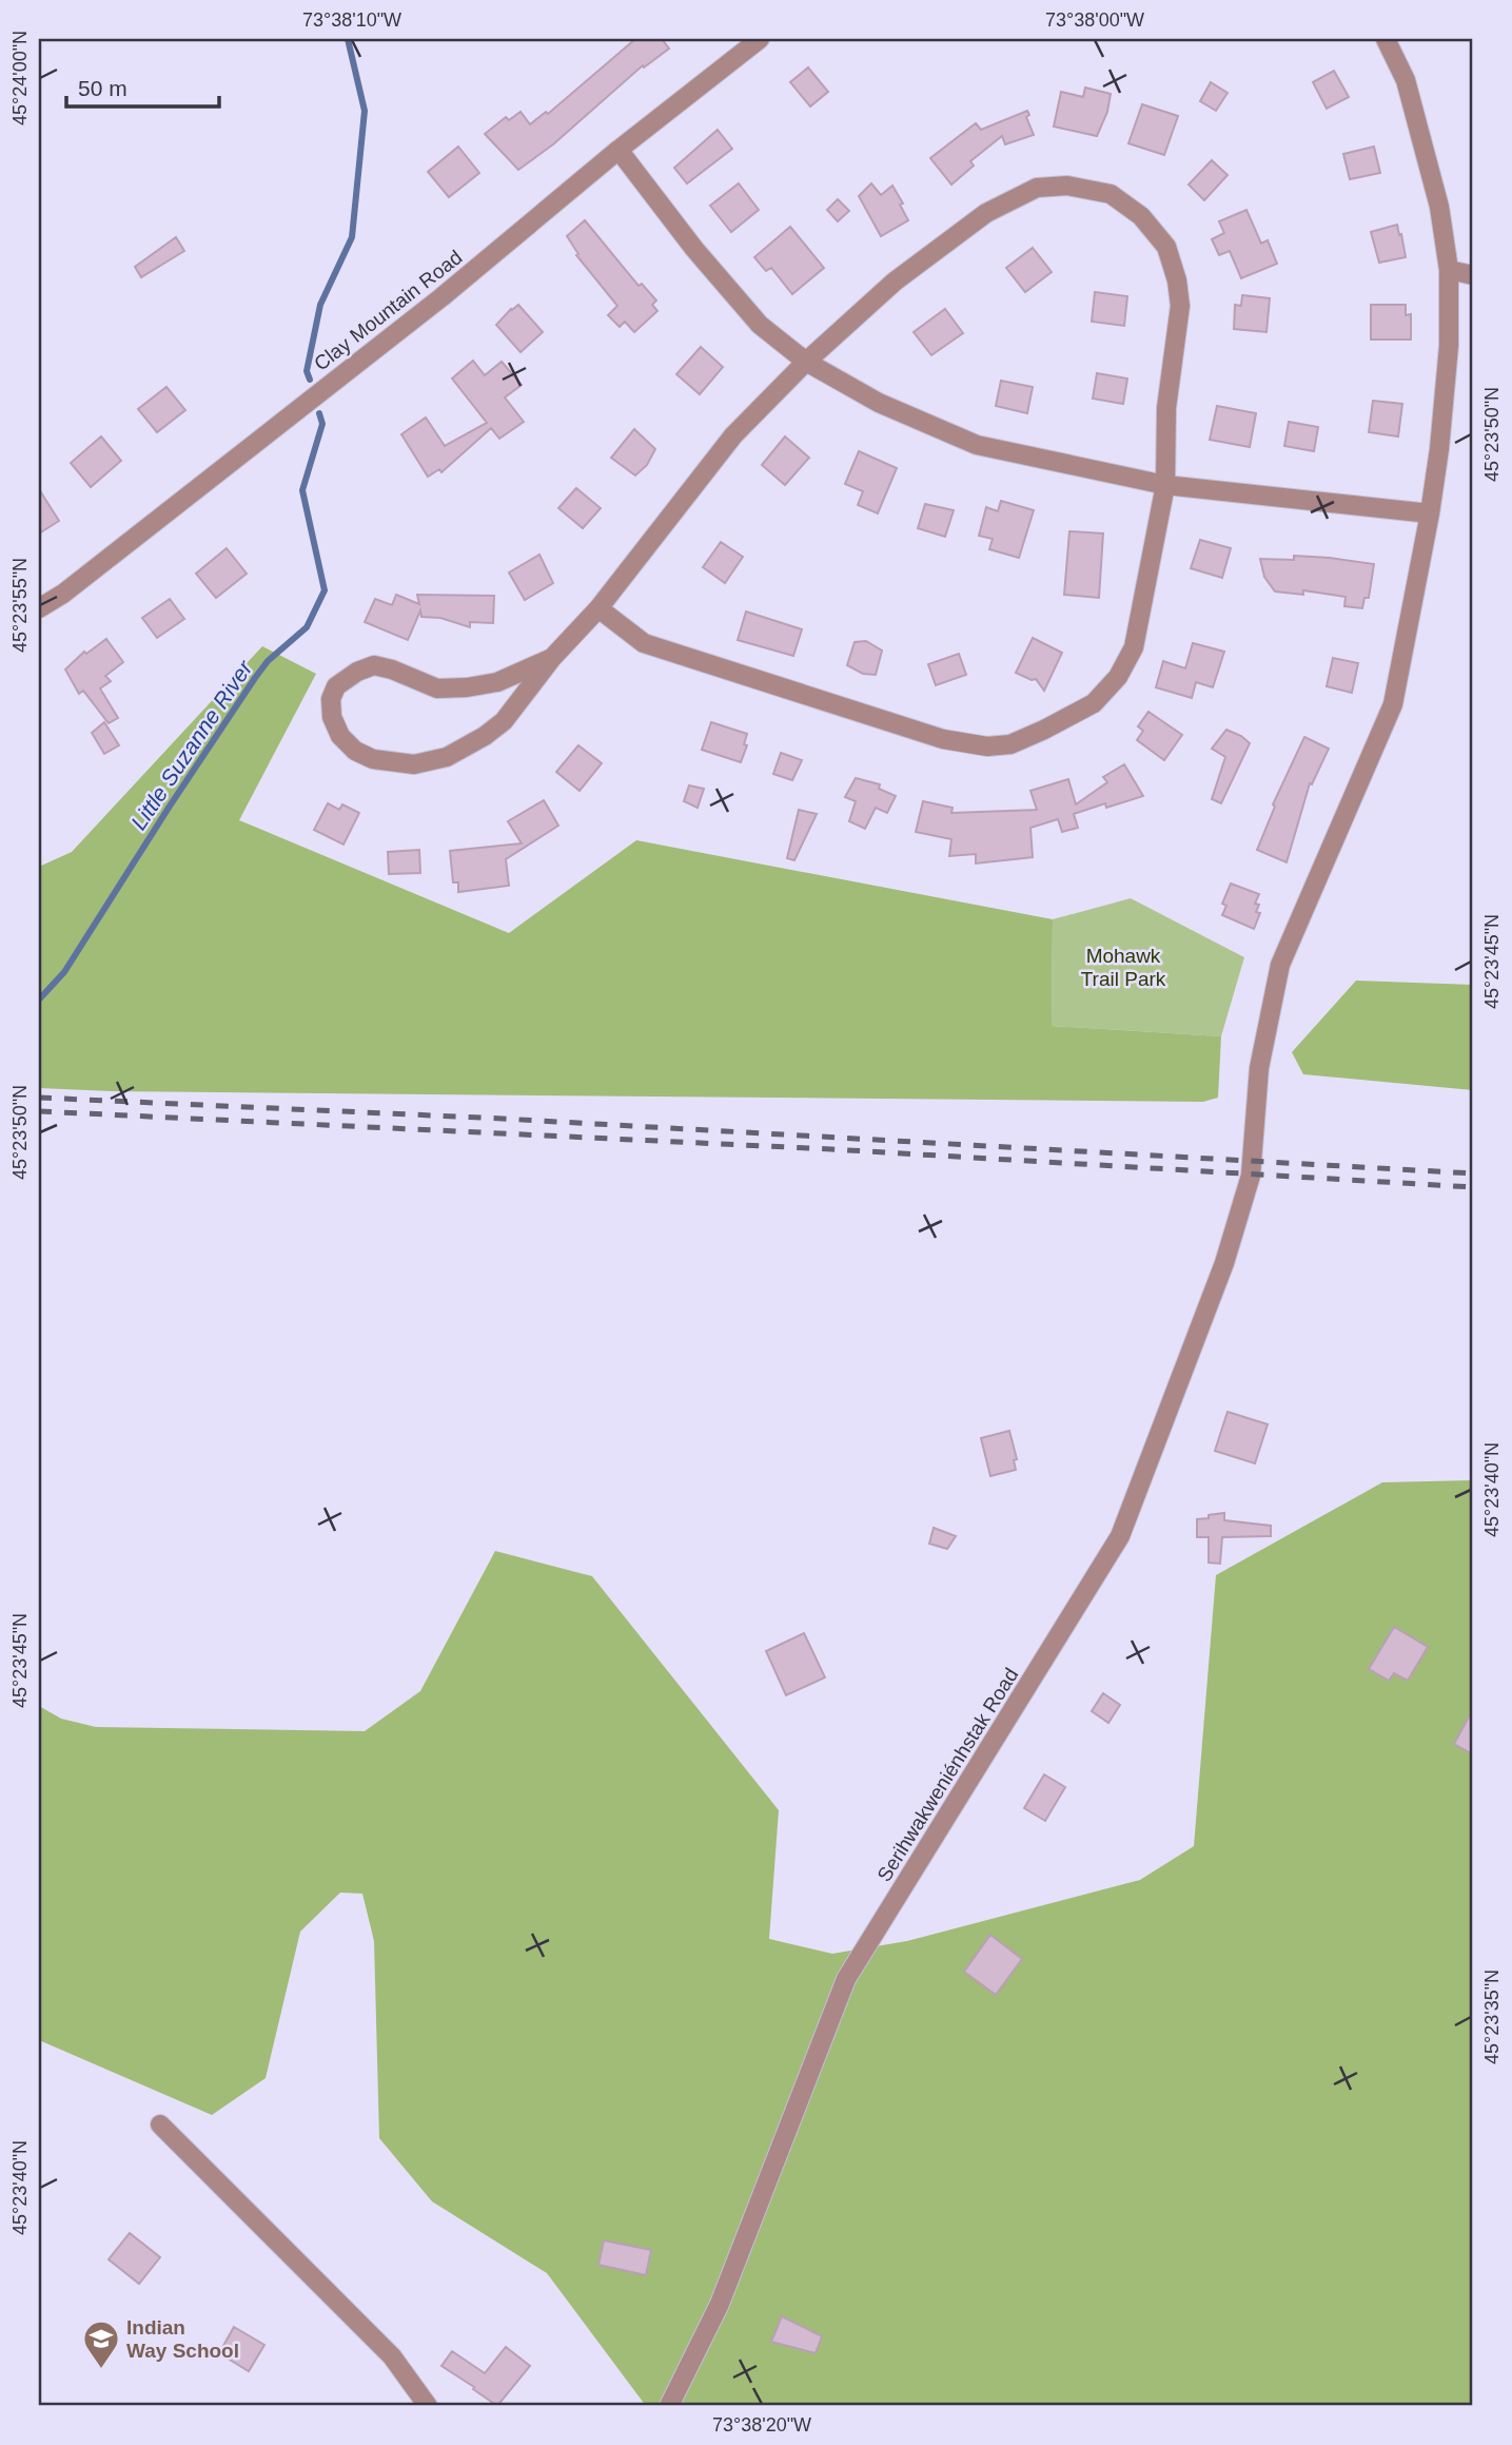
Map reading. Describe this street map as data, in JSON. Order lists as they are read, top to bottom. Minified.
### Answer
{"streets":{"street":["Clay Mountain Road","Serihwakweniénhstak Road"]},"water":["Little Suzanne River"],"parks":["Mohawk Trail Park"],"places":{"school or university":["Indian Way School"]},"scale_bar":"50 m","coordinates":["73°38'10\"W","73°38'00\"W","45°24'00\"N","45°23'50\"N","45°23'55\"N","45°23'45\"N","45°23'40\"N","45°23'35\"N","73°38'20\"W"]}
